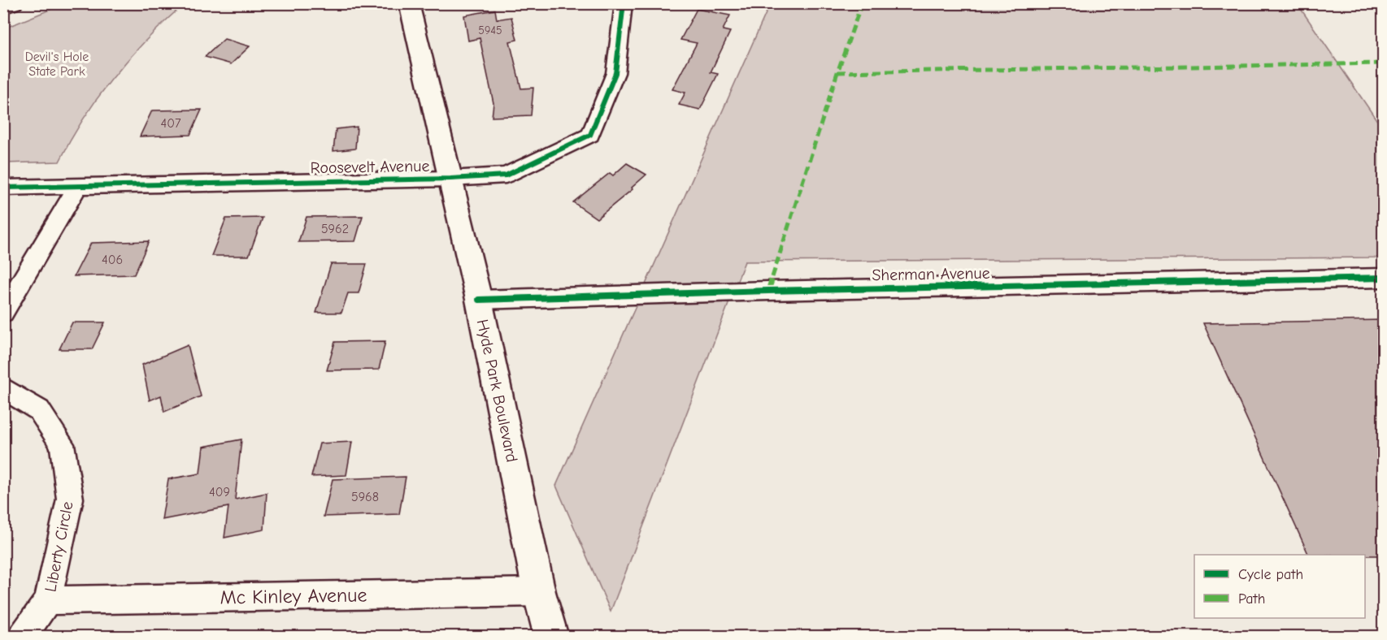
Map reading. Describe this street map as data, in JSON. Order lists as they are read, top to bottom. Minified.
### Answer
{"streets":{"main road":["Hyde Park Boulevard"],"street":["Roosevelt Avenue","Sherman Avenue","Liberty Circle","Mc Kinley Avenue"]},"crossings":[["Roosevelt Avenue","Hyde Park Boulevard"],["Sherman Avenue","Hyde Park Boulevard"],["Hyde Park Boulevard","Mc Kinley Avenue"],["Liberty Circle","Mc Kinley Avenue"]],"parks":["Devil's Hole State Park"],"house_numbers":["5945","407","5962","406","409","5968"],"legend":["Cycle path","Path"]}
